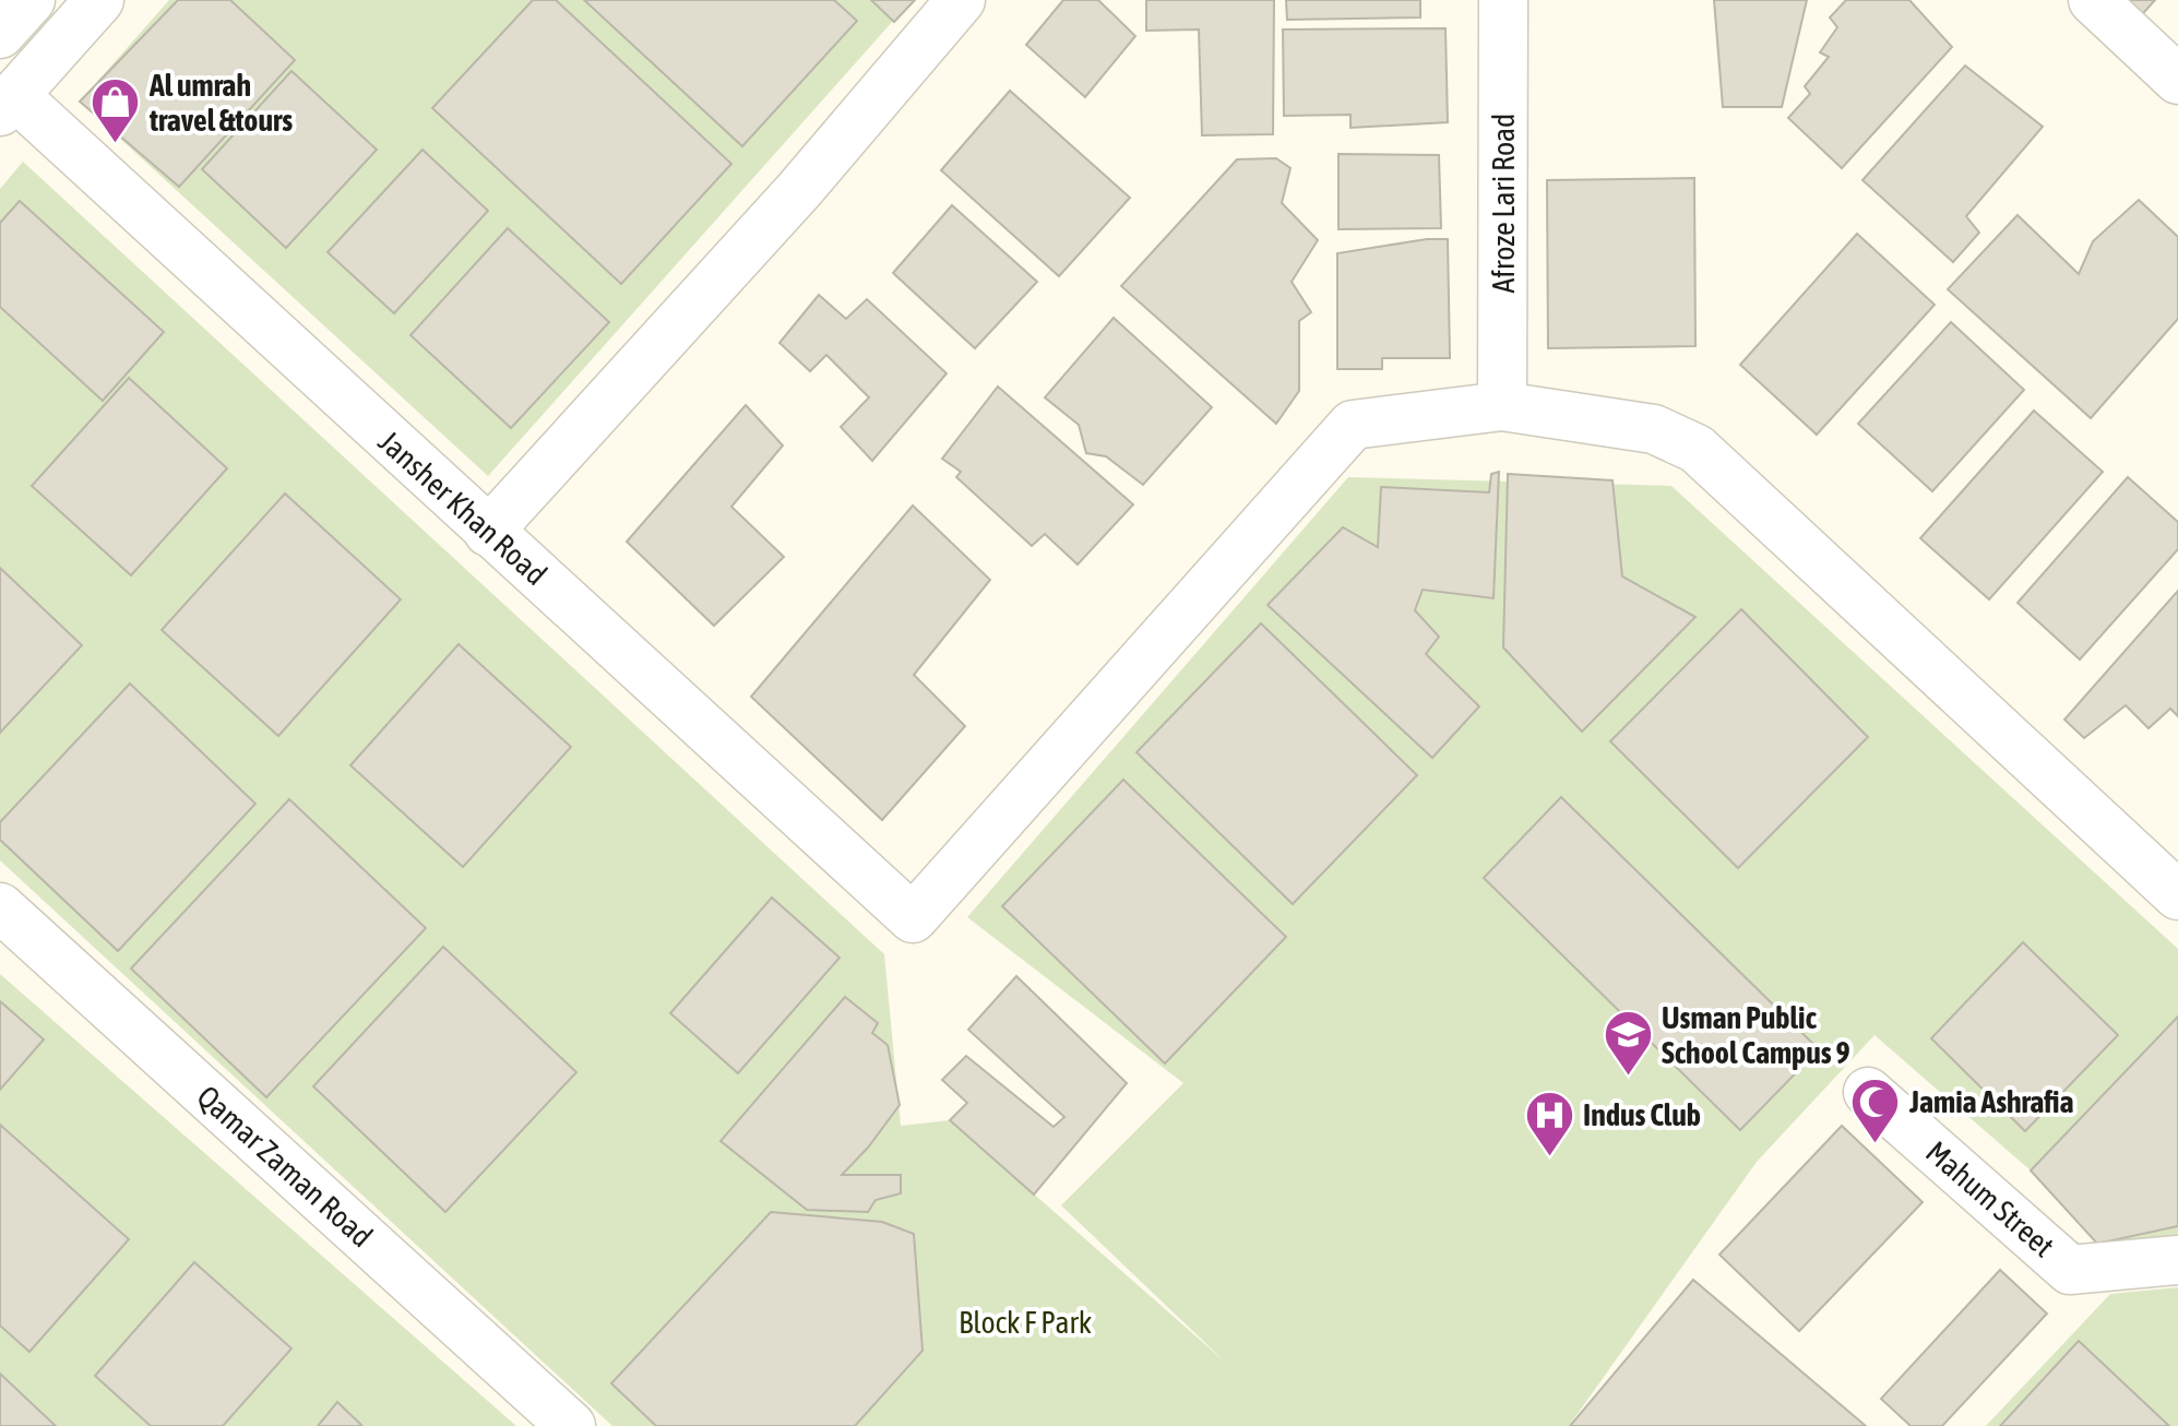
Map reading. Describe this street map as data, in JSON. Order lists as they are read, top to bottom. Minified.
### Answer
{"streets":{"street":["Afroze Lari Road","Jansher Khan Road","Qamar Zaman Road","Mahum Street"]},"crossings":[["Afroze Lari Road","Jansher Khan Road"]],"parks":["Block F Park"],"places":{"shop":["Al umrah travel &tours"],"school or university":["Usman Public School Campus 9"],"mosque":["Jamia Ashrafia"],"hospital":["Indus Club"]}}
